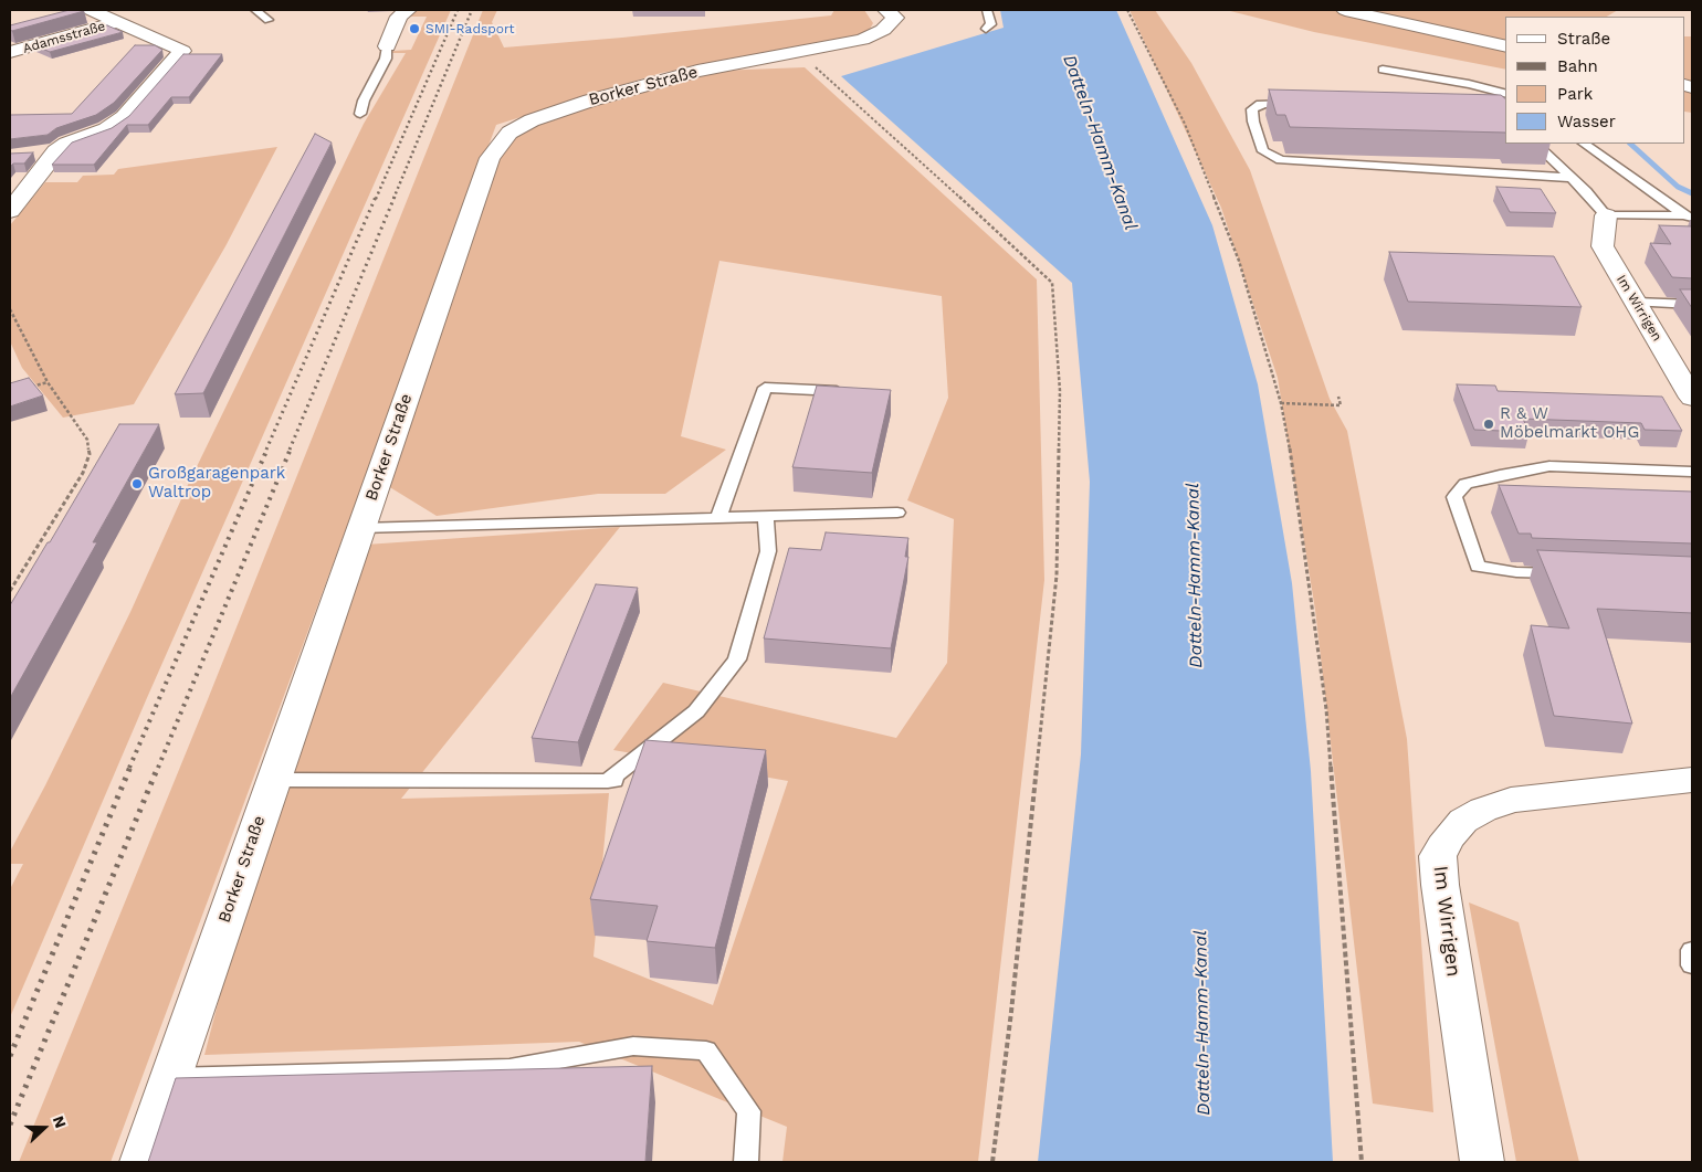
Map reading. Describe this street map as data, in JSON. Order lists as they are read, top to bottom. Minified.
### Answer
{"streets":{"street":["Adamsstraße","Borker Straße","Im Wirrigen"]},"water":["Datteln-Hamm-Kanal"],"places":["SMI-Radsport","R & W Möbelmarkt OHG","Großgaragenpark Waltrop"],"legend":["Straße","Bahn","Park","Wasser"],"north":"right"}
